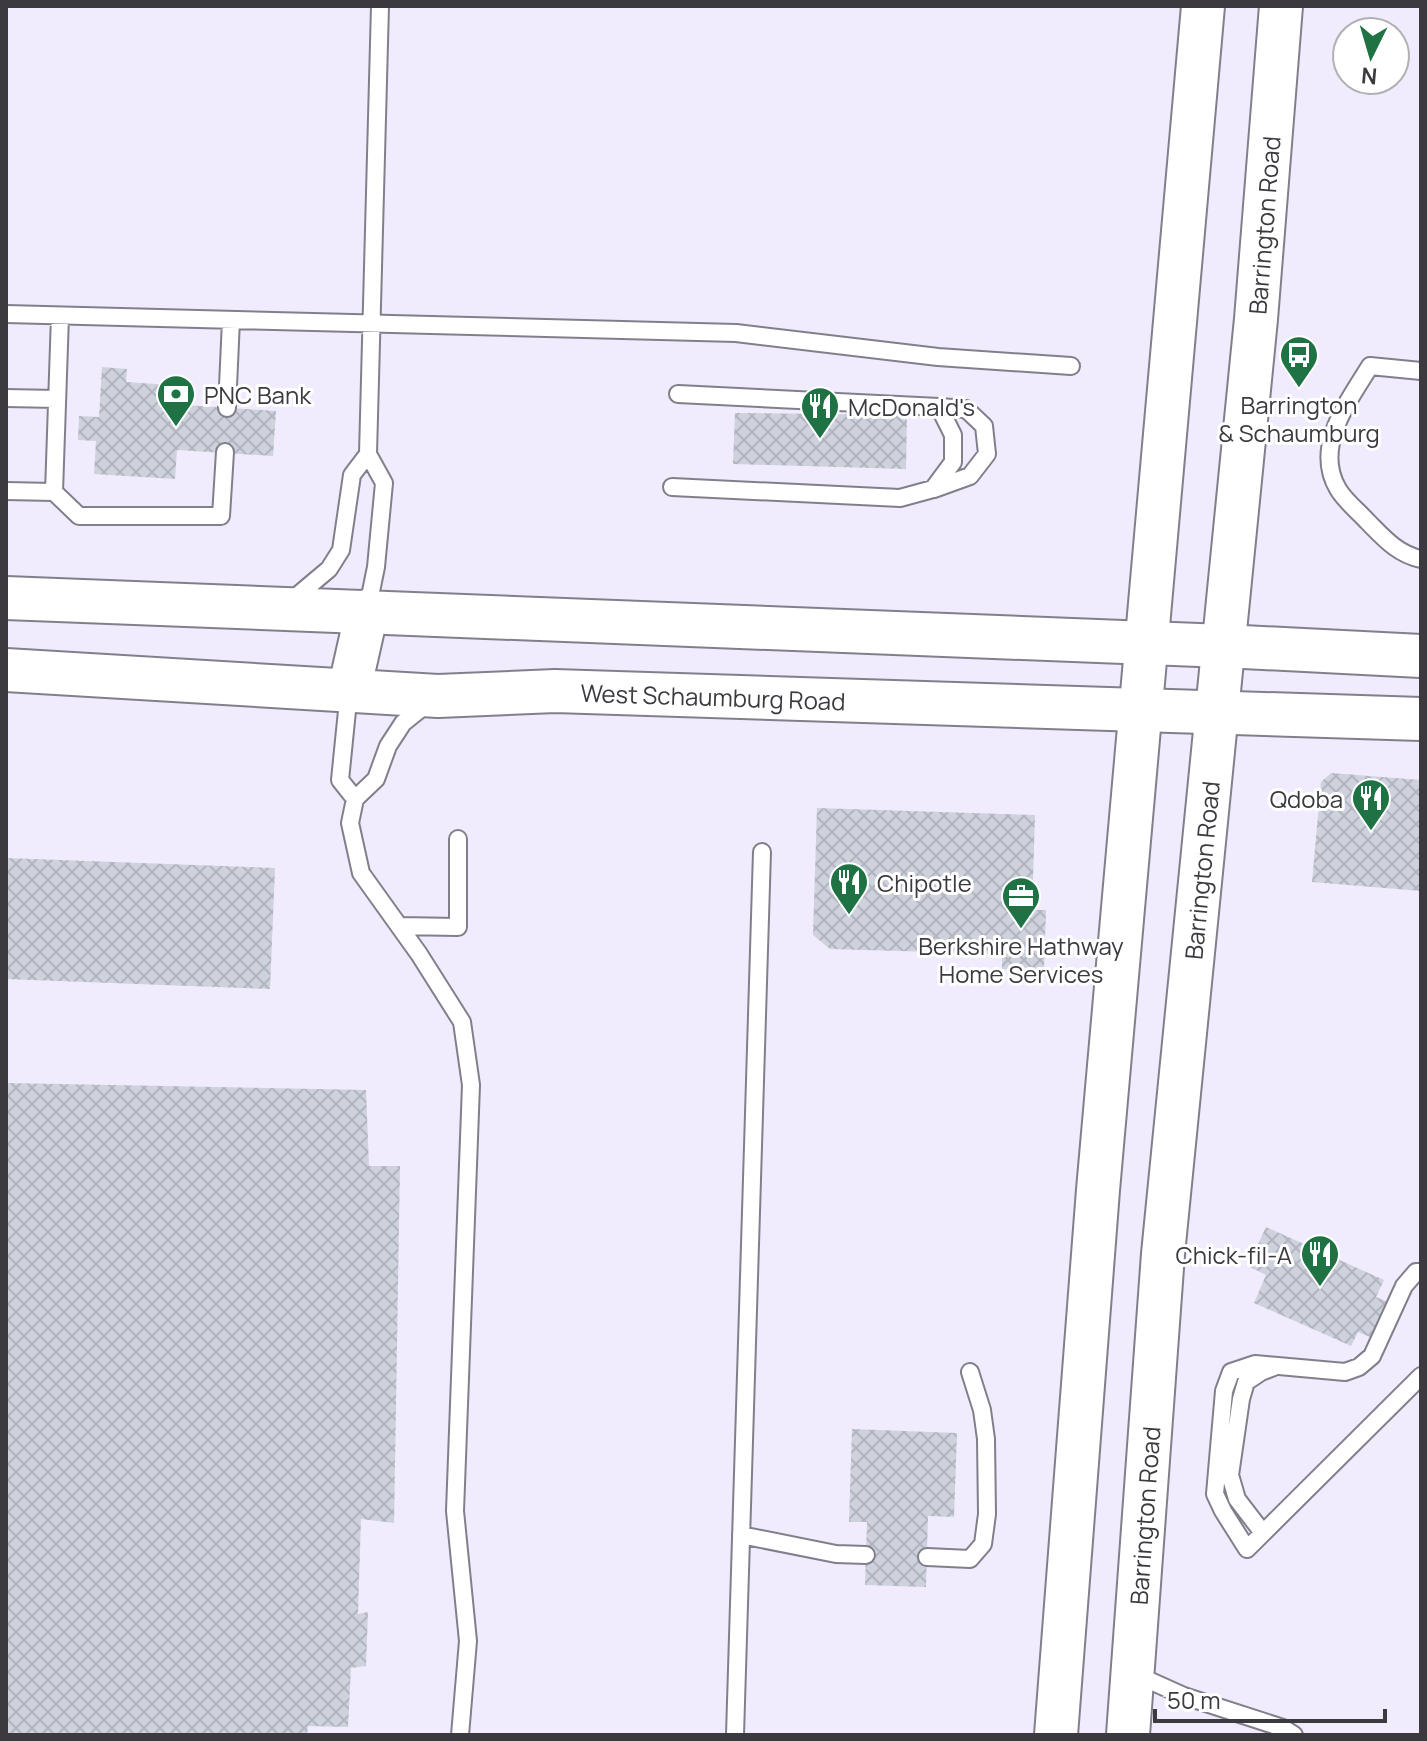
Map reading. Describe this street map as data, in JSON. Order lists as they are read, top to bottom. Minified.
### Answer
{"streets":{"main road":["Barrington Road","West Schaumburg Road"]},"crossings":[["Barrington Road","West Schaumburg Road"]],"places":{"bus stop":["Barrington & Schaumburg"],"bank":["PNC Bank"],"restaurant":["McDonald's","Qdoba","Chipotle","Chick-fil-A"],"office":["Berkshire Hathway Home Services"]},"scale_bar":"50 m","north":"bottom"}
